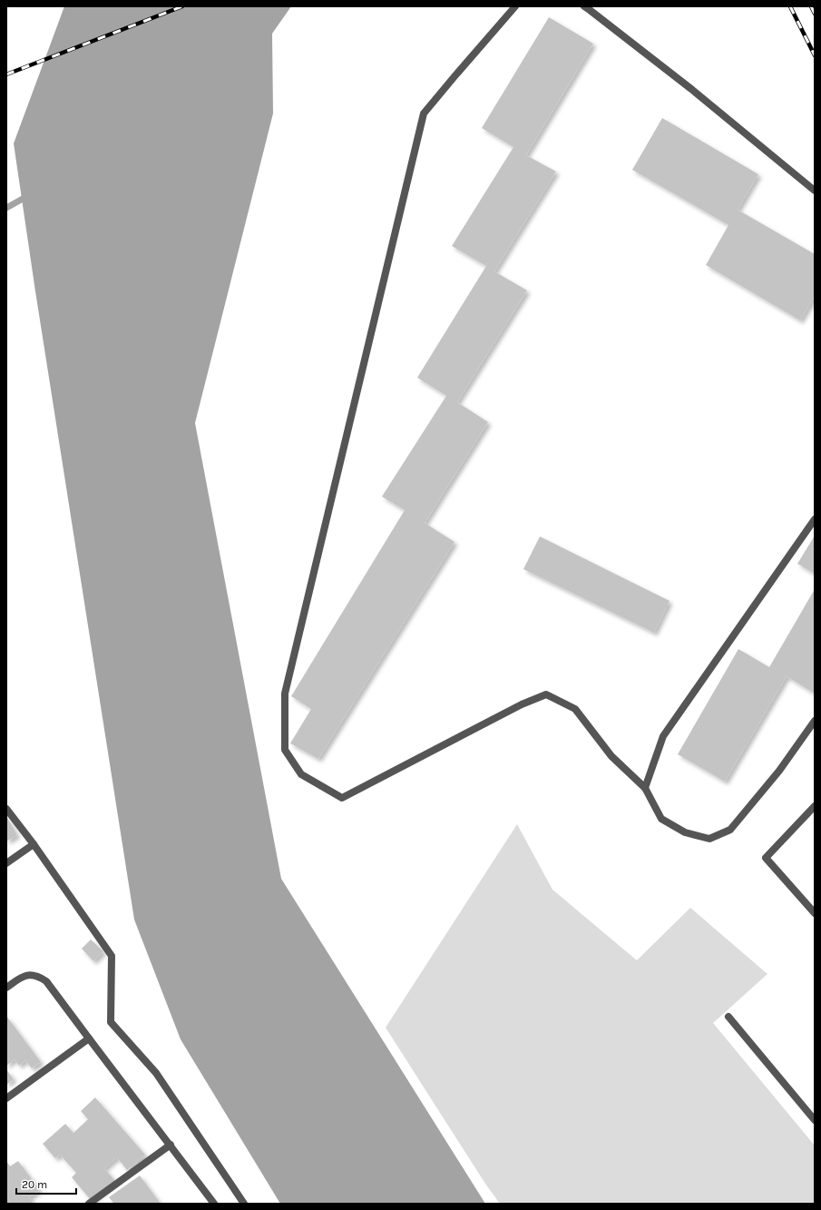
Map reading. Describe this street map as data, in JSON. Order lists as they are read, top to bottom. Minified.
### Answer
{"scale_bar":"20 m"}
